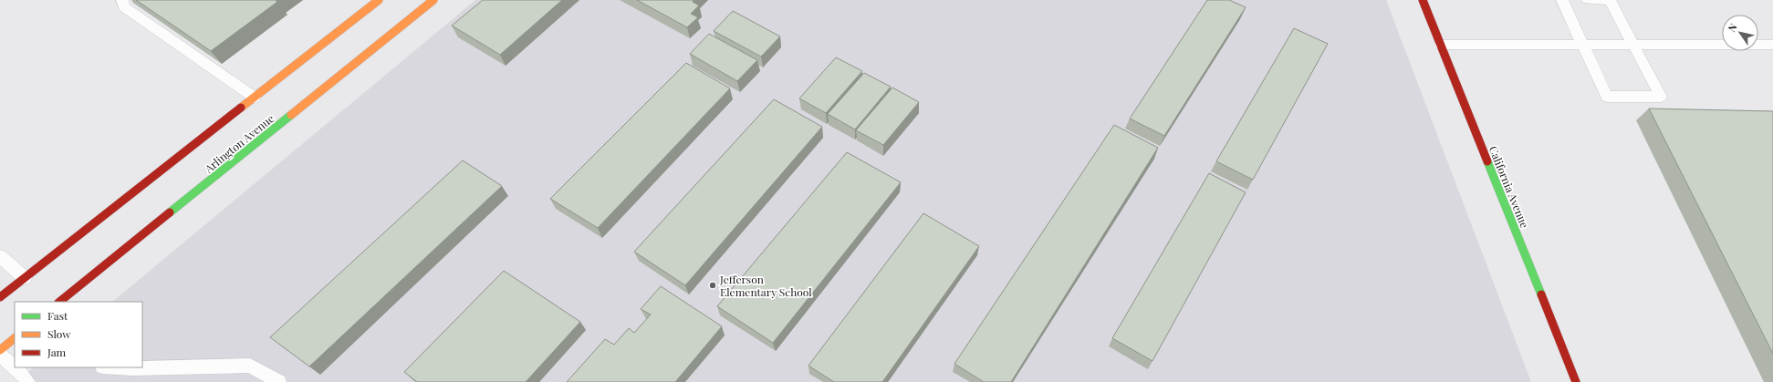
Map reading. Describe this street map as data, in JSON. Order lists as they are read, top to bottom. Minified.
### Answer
{"streets":{"main road":["Arlington Avenue","California Avenue"]},"places":["Jefferson Elementary School"],"legend":["Fast","Slow","Jam"],"north":"top left"}
